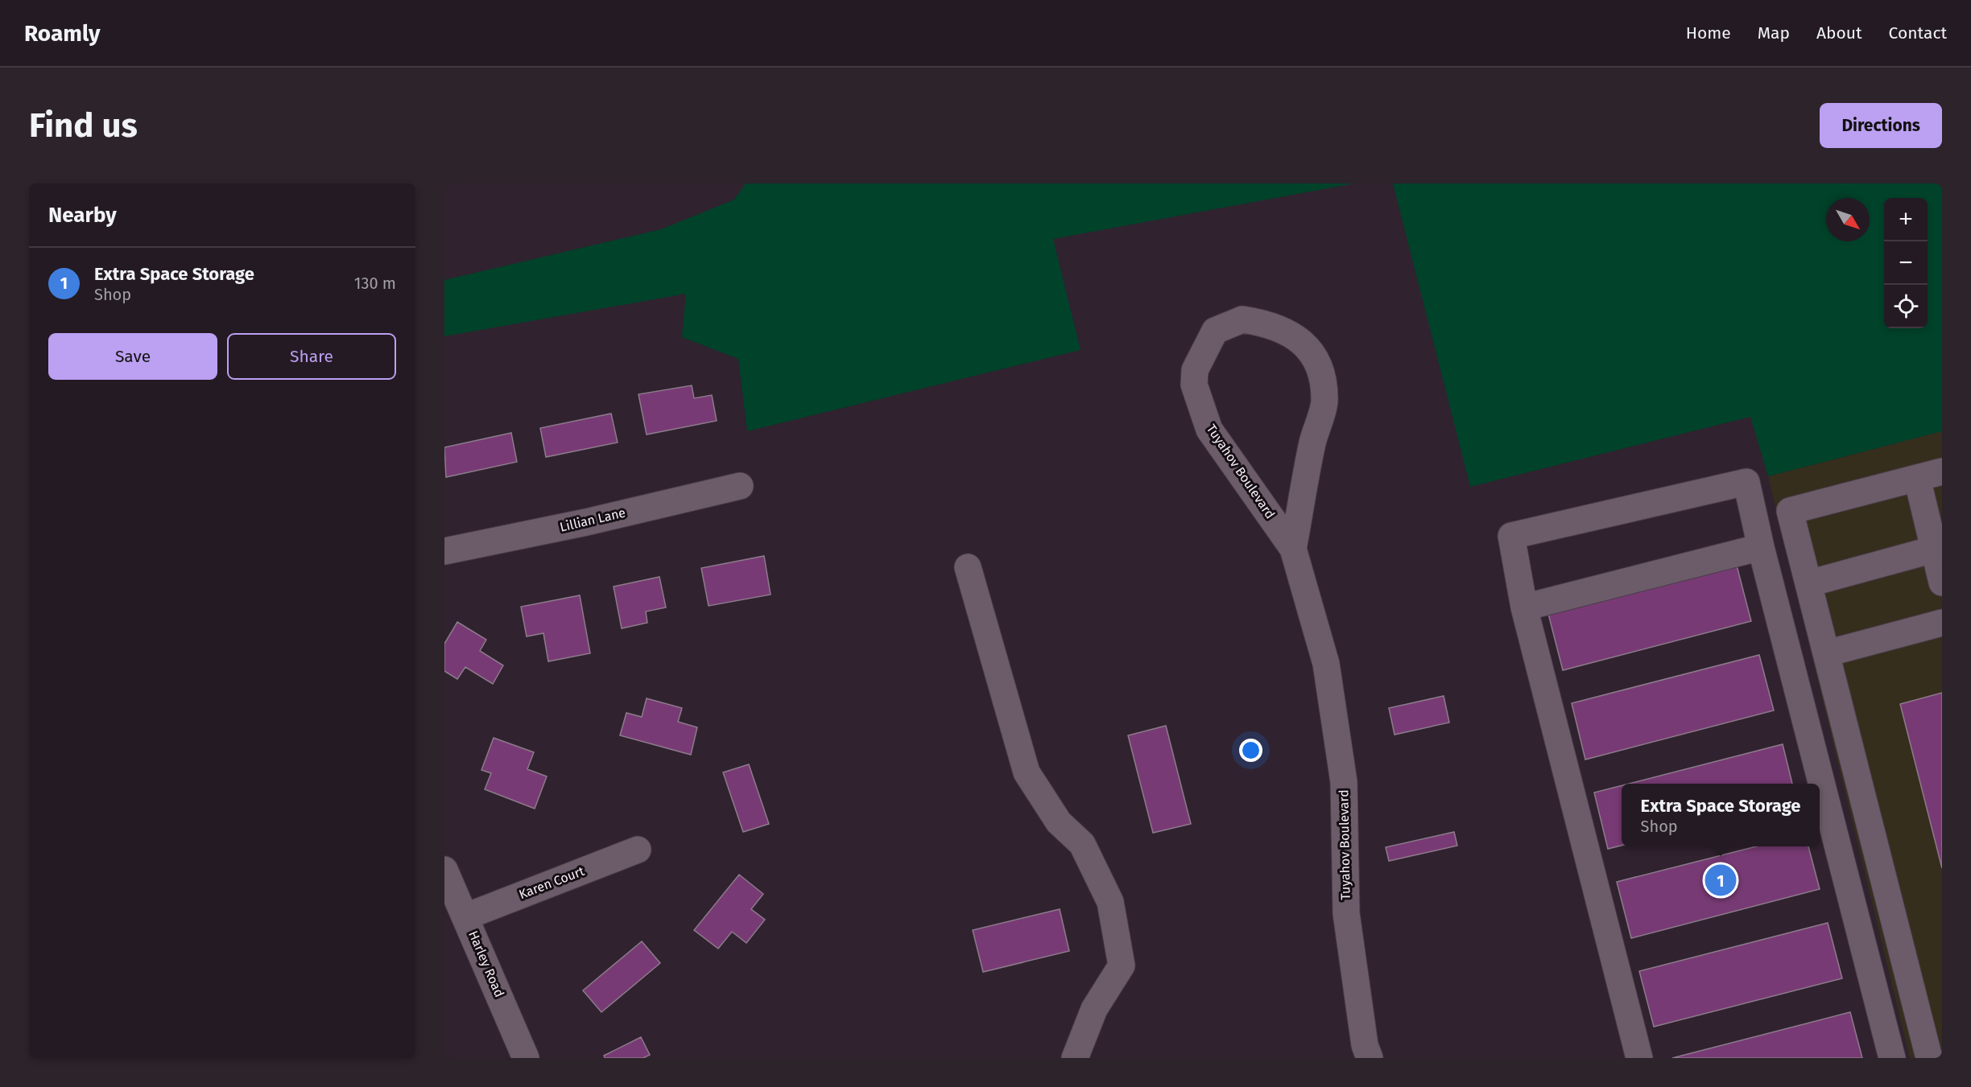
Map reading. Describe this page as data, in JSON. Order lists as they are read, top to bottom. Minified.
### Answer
{"streets":{"street":["Tuyahov Boulevard","Lillian Lane","Karen Court","Harley Road"]},"crossings":[["Karen Court","Harley Road"]],"north":"bottom right","page":{"header":"Roamly","nav":["Home","Map","About","Contact"],"buttons":["Directions",["Save","Share"]],"title":"Find us","heading":"Nearby","map_buttons":["+","−"],"list":[{"mark":"1","name":"Extra Space Storage","note":"Shop","value":"130 m"}],"popup":["Extra Space Storage","Shop"],"pins":"1"}}
